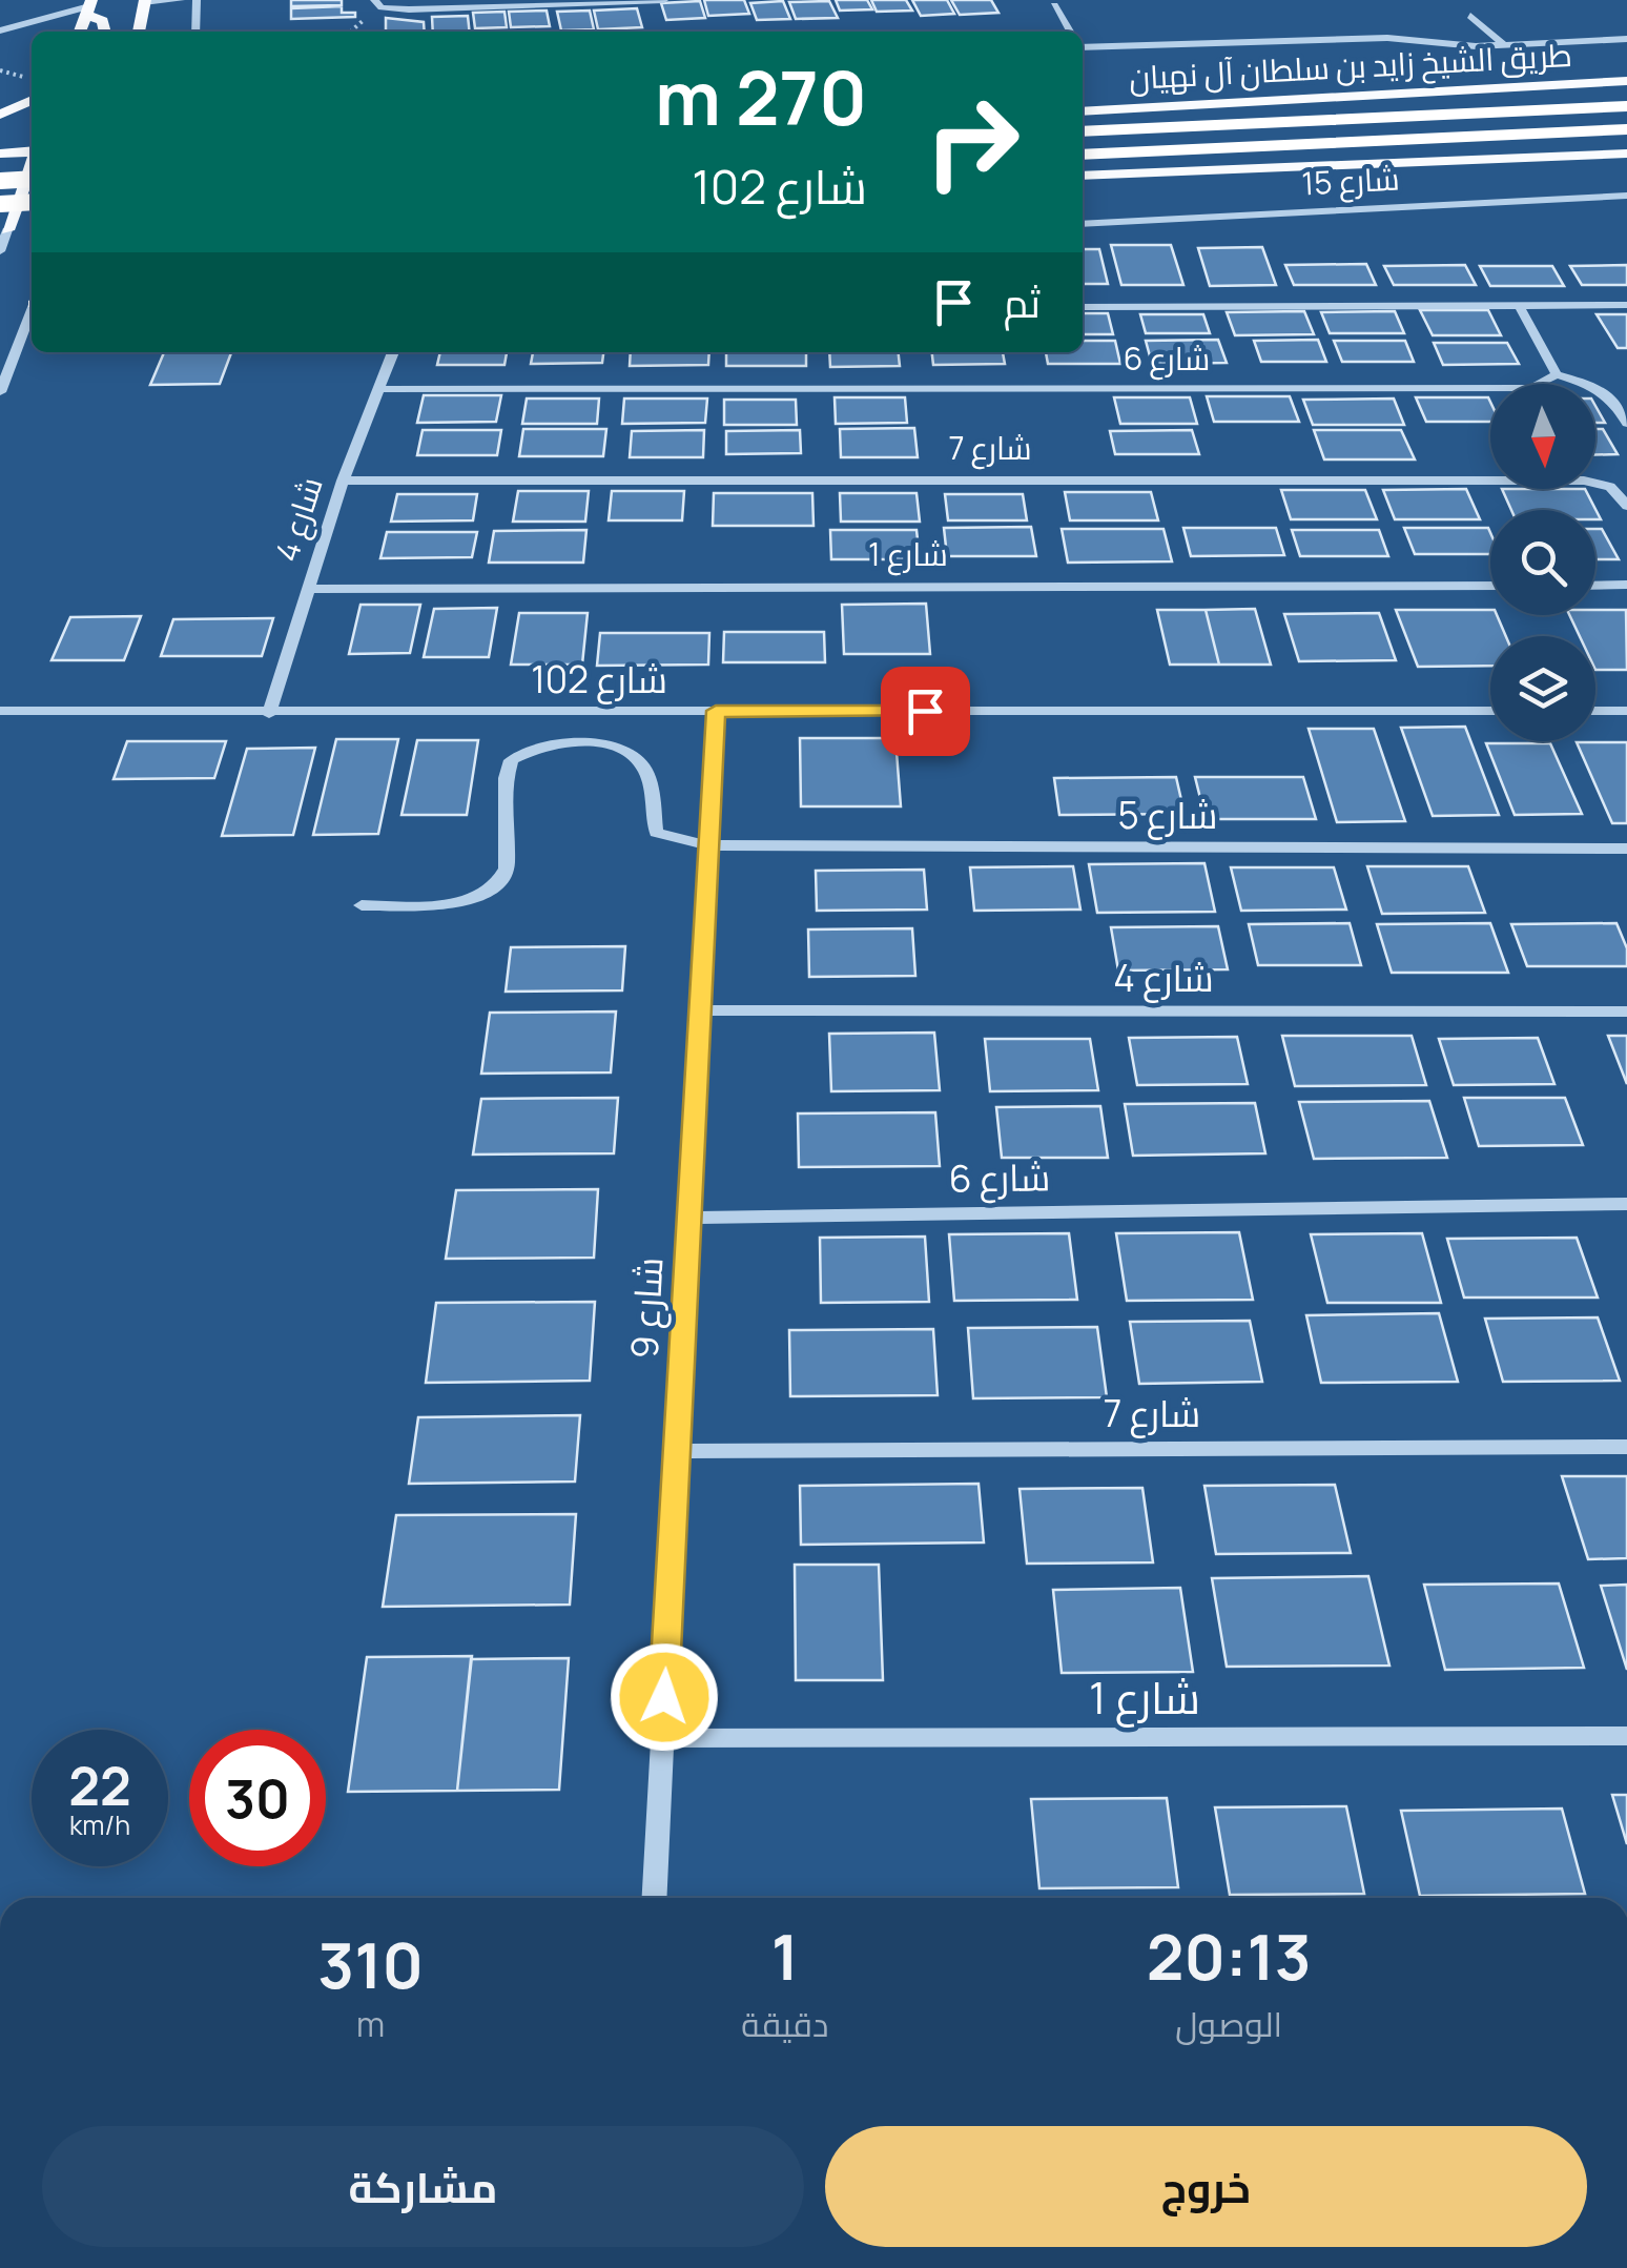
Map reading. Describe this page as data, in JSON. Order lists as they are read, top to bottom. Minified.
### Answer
{"streets":{"highway":["طريق الشيخ زايد بن سلطان آل نهيان"],"street":["شارع 15","شارع 6","شارع 7","شارع 4","شارع 1","شارع 102","شارع 5","شارع 9"]},"crossings":[["شارع 6","شارع 4"],["شارع 6","شارع 9"],["شارع 7","شارع 4"],["شارع 7","شارع 9"],["شارع 4","شارع 1"],["شارع 4","شارع 102"],["شارع 4","شارع 9"],["شارع 1","شارع 9"],["شارع 102","شارع 9"],["شارع 5","شارع 9"]],"north":"bottom","page":{"turn":["270 m","شارع 102"],"then":"ثم","speed":"22 km/h","limit":"30","eta":["20:13","الوصول","1","دقيقة","310","m"],"buttons":["خروج","مشاركة"]}}
